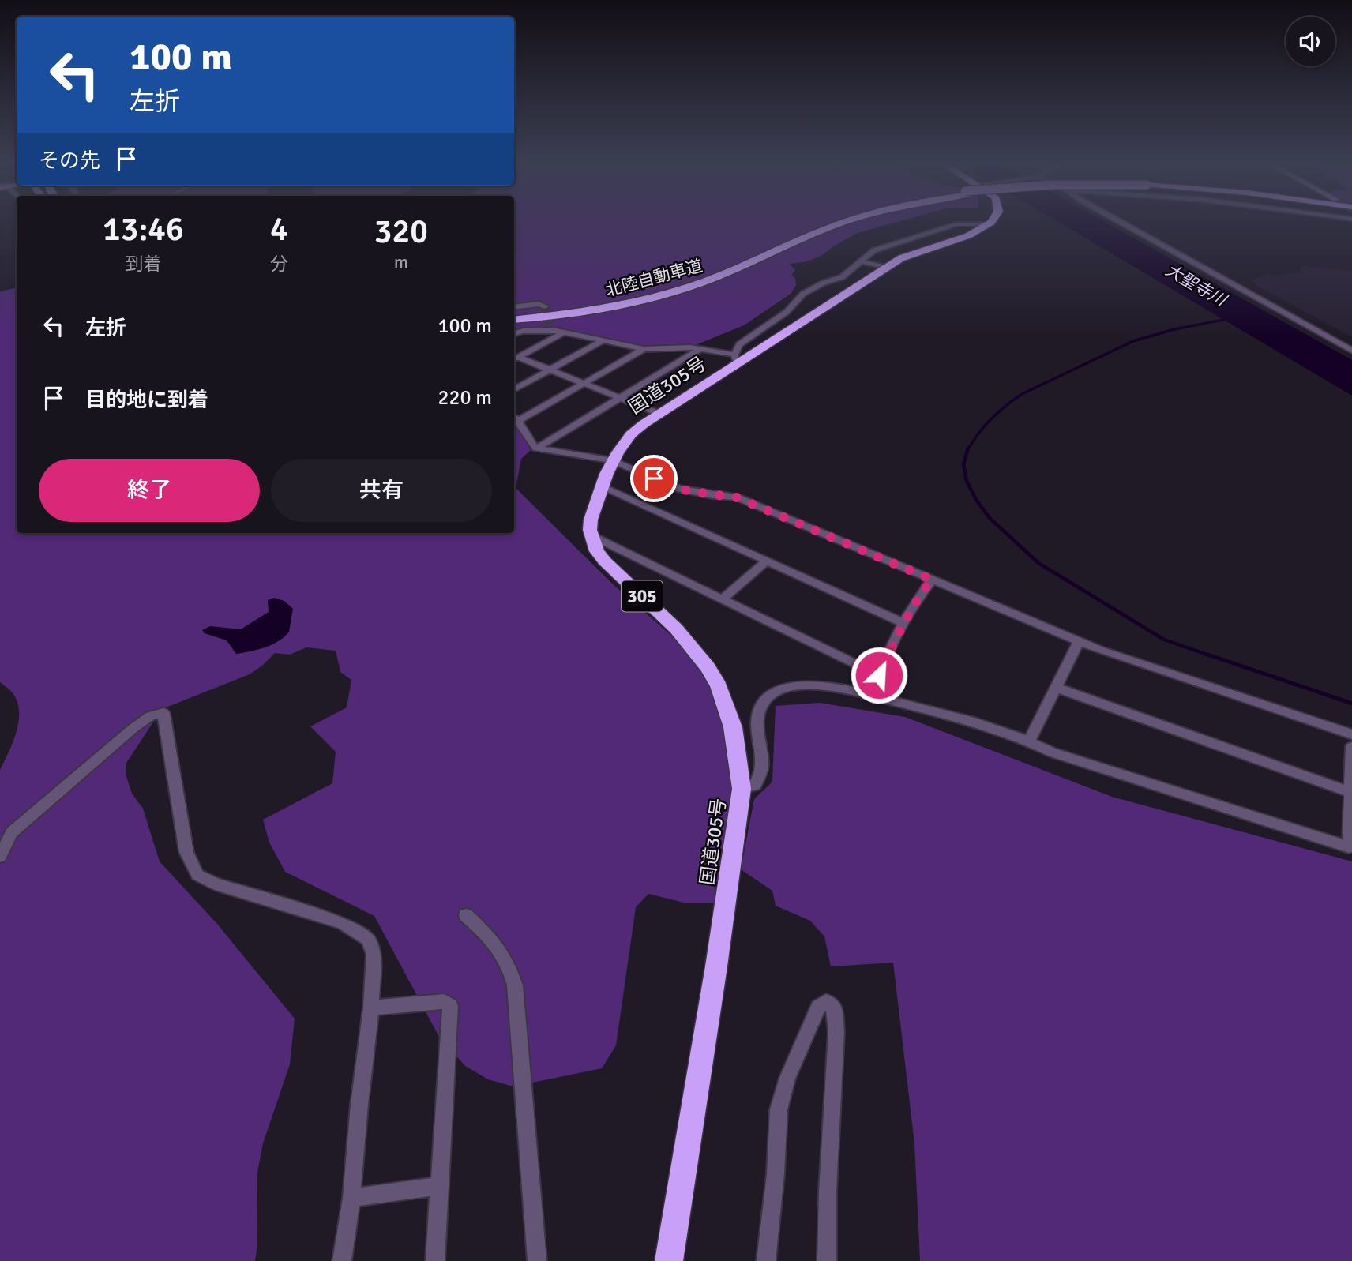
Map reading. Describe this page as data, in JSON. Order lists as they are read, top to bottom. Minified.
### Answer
{"streets":{"highway":["北陸自動車道","国道305号","305"]},"water":["大聖寺川"],"page":{"turn":["100 m","左折"],"then":"その先","eta":["13:46","到着","4","分","320","m"],"list":[{"name":"左折","value":"100 m"},{"name":"目的地に到着","value":"220 m"}],"buttons":["終了","共有"]}}
